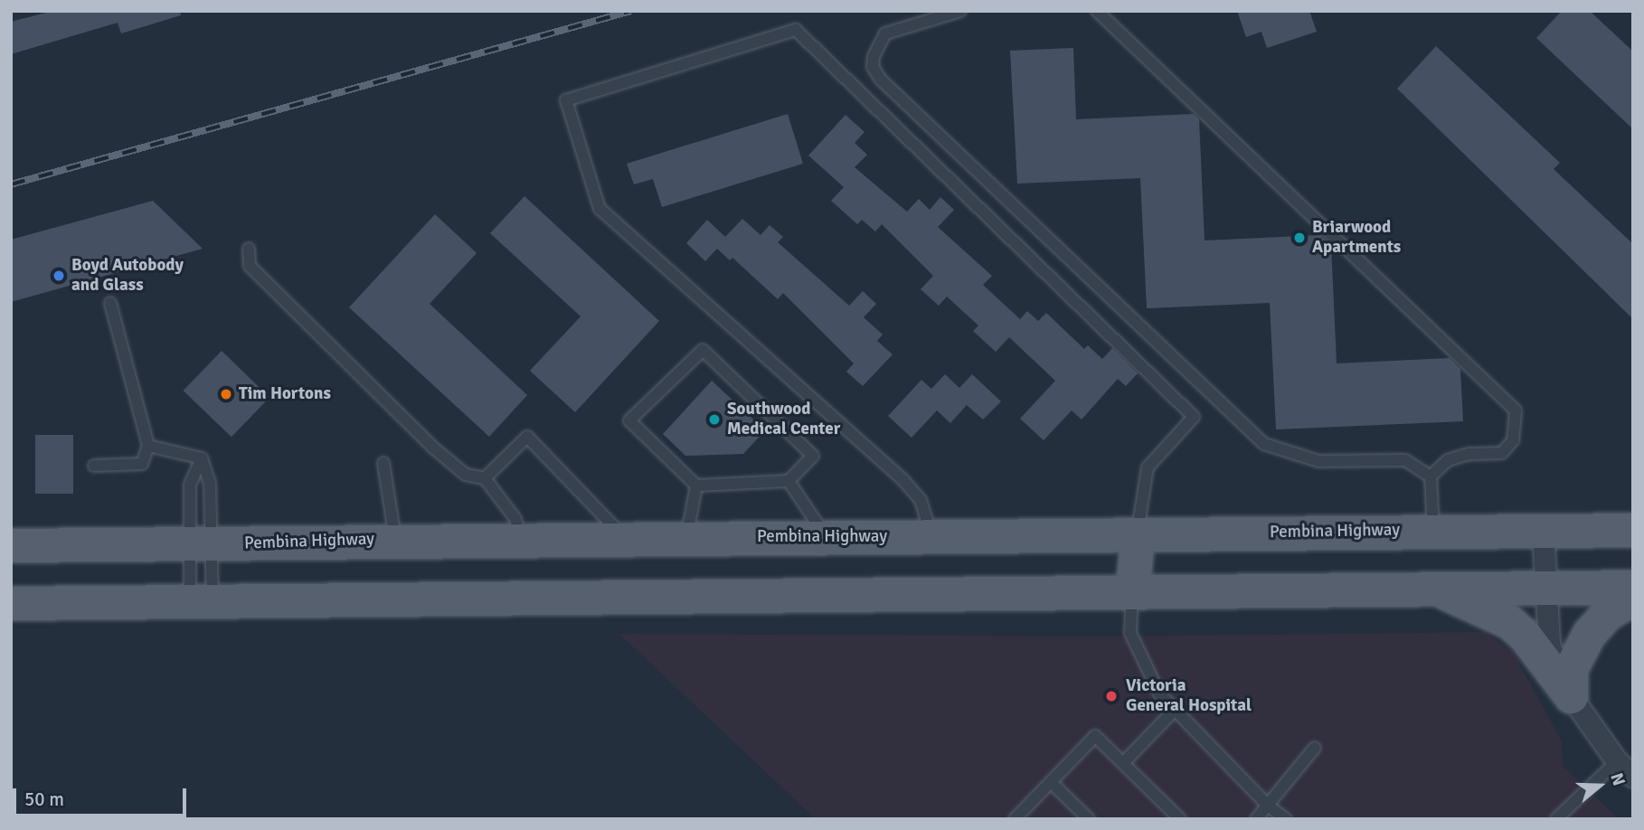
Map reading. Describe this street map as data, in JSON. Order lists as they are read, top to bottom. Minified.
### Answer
{"streets":{"main road":["Pembina Highway"]},"places":["Briarwood Apartments","Boyd Autobody and Glass","Tim Hortons","Southwood Medical Center","Victoria General Hospital"],"scale_bar":"50 m","north":"right"}
